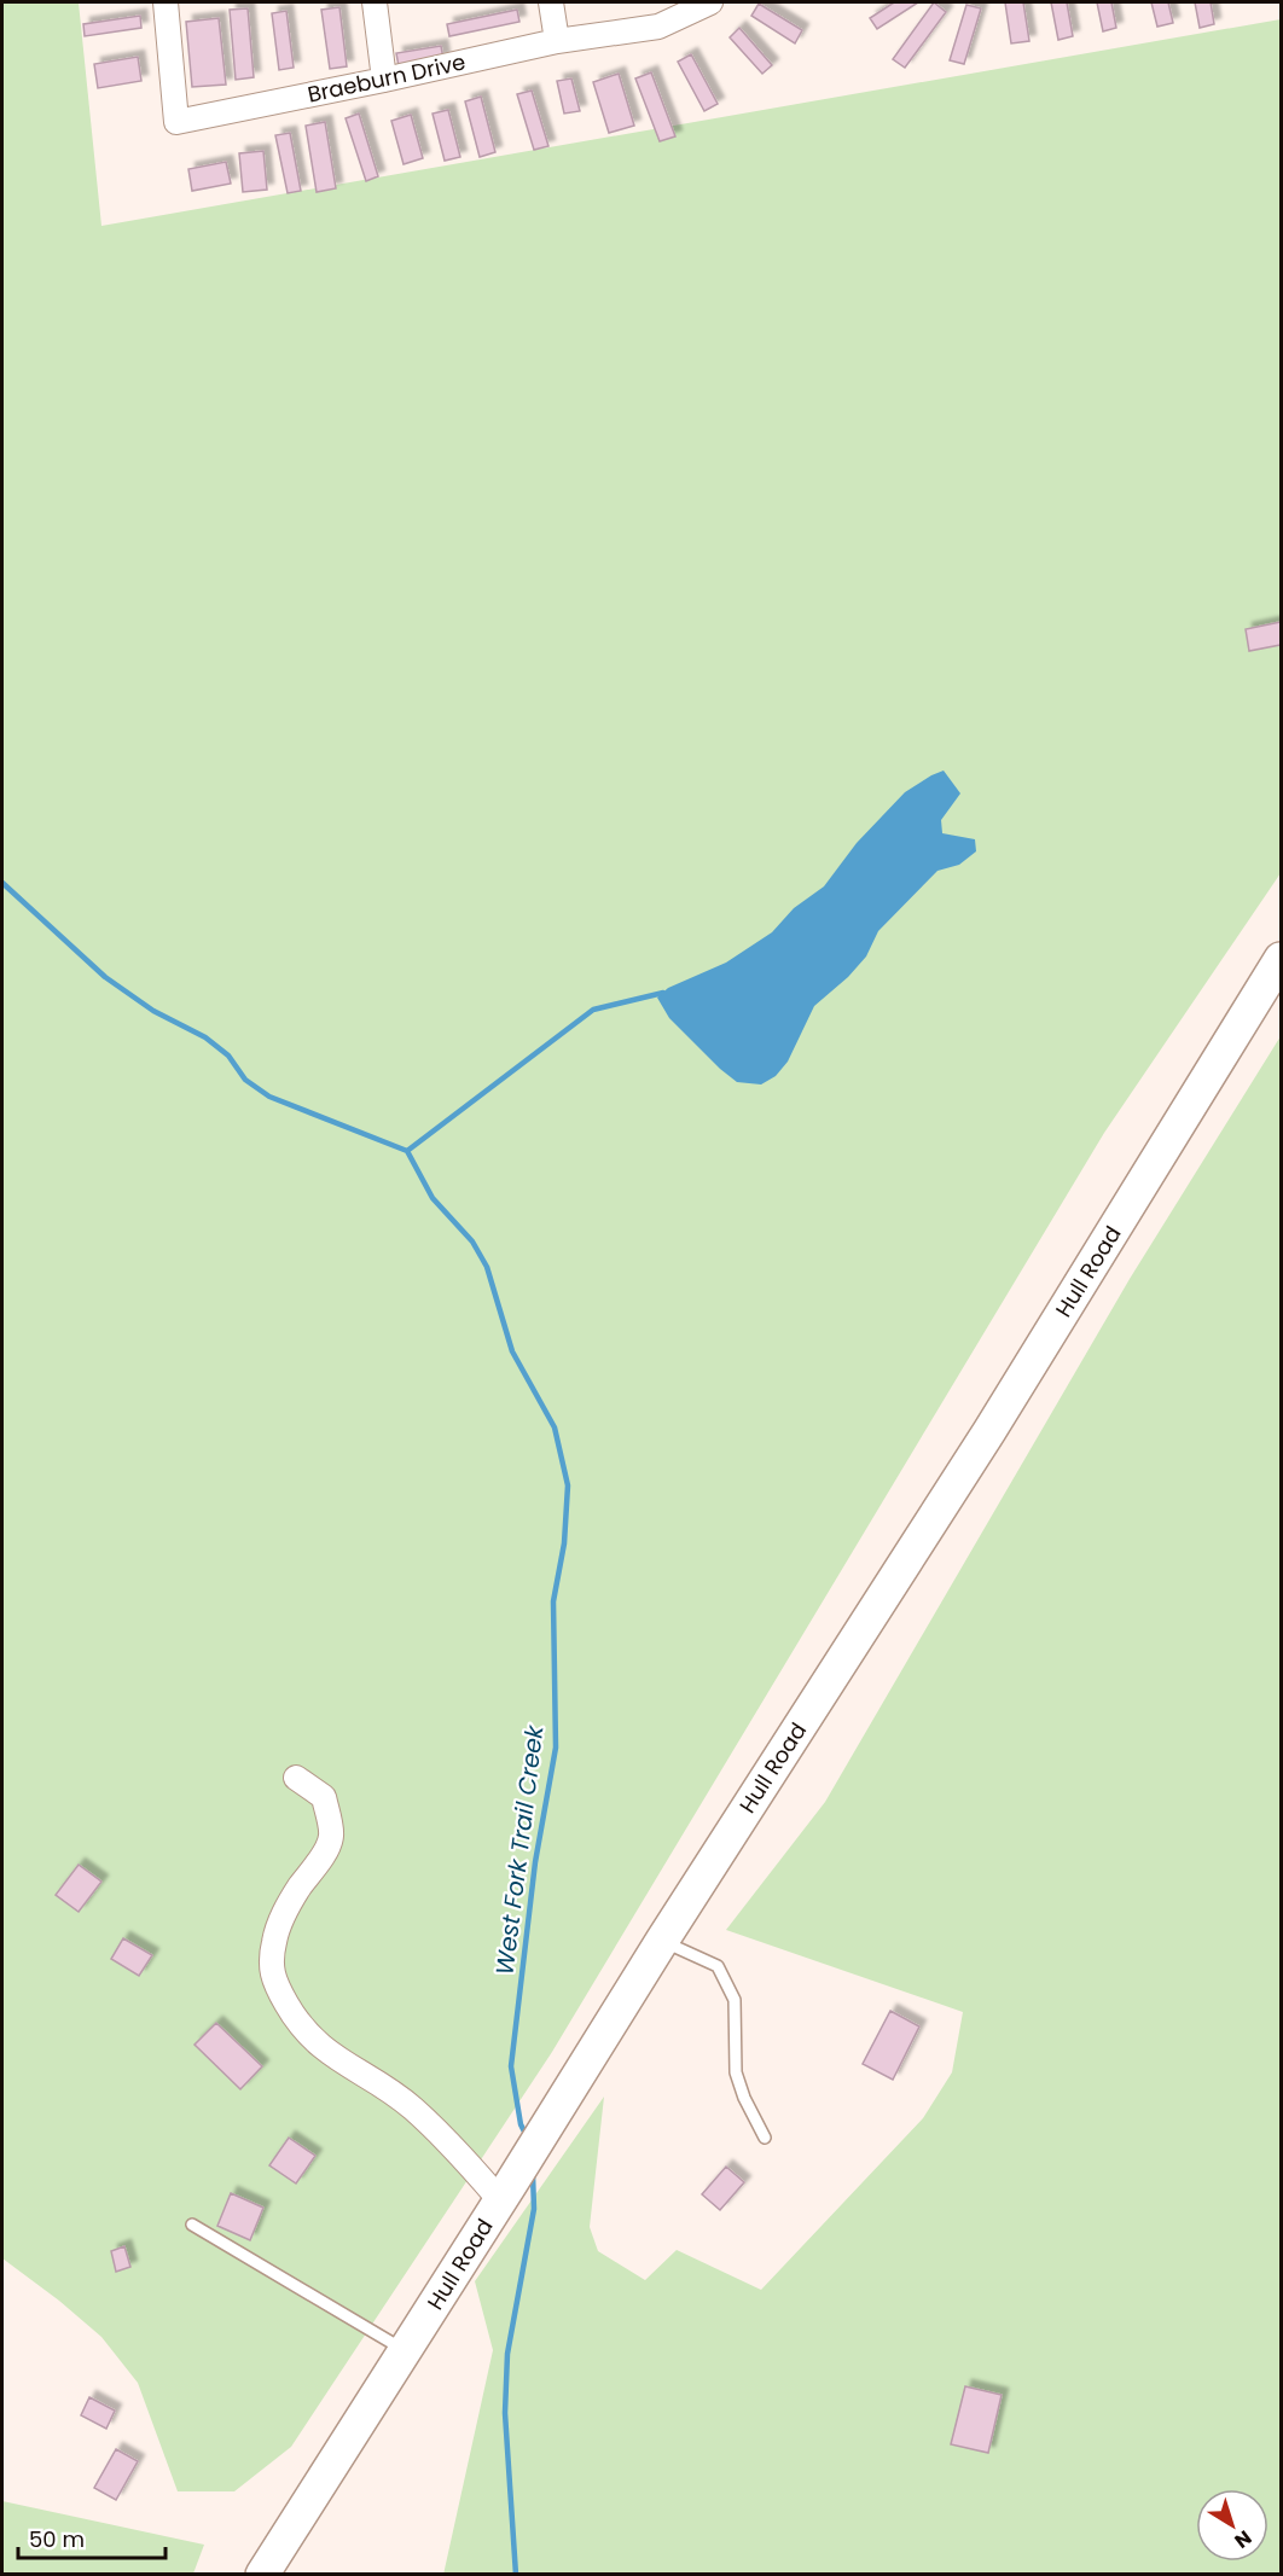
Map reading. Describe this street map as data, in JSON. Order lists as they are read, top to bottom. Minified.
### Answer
{"streets":{"main road":["Hull Road"],"street":["Braeburn Drive"]},"water":["West Fork Trail Creek"],"scale_bar":"50 m","north":"bottom right"}
